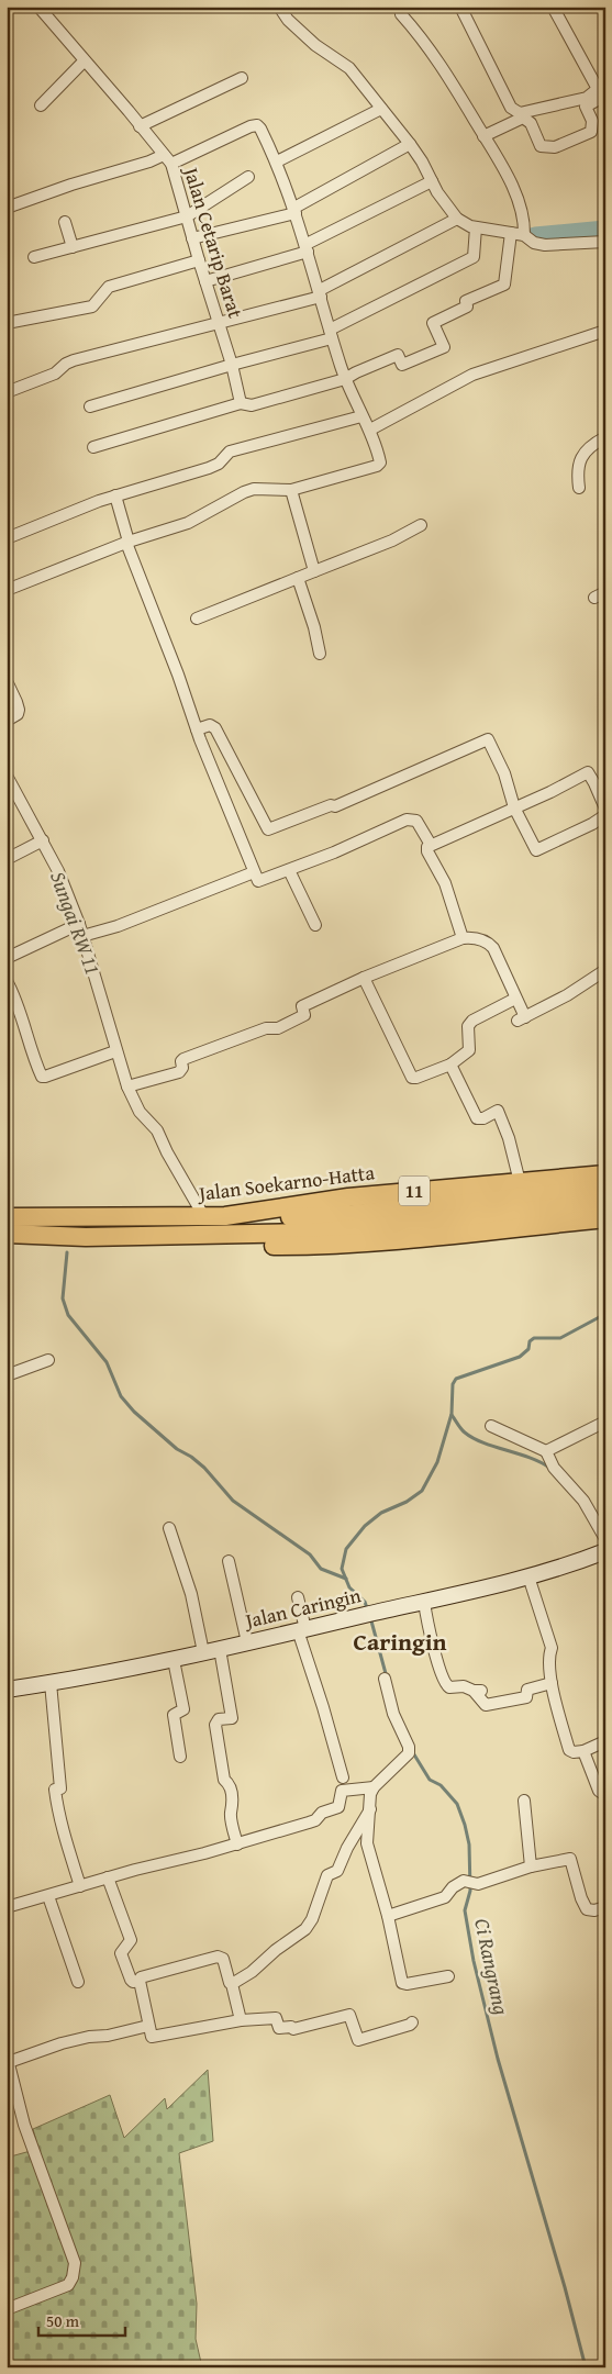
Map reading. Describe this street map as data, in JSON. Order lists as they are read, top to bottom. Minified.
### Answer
{"streets":{"highway":["Jalan Soekarno-Hatta","11"],"main road":["Jalan Caringin"],"street":["Jalan Cetarip Barat"]},"crossings":[["Jalan Soekarno-Hatta","11"]],"districts":["Caringin"],"water":["Sungai RW 11","Ci Rangrang"],"scale_bar":"50 m"}
